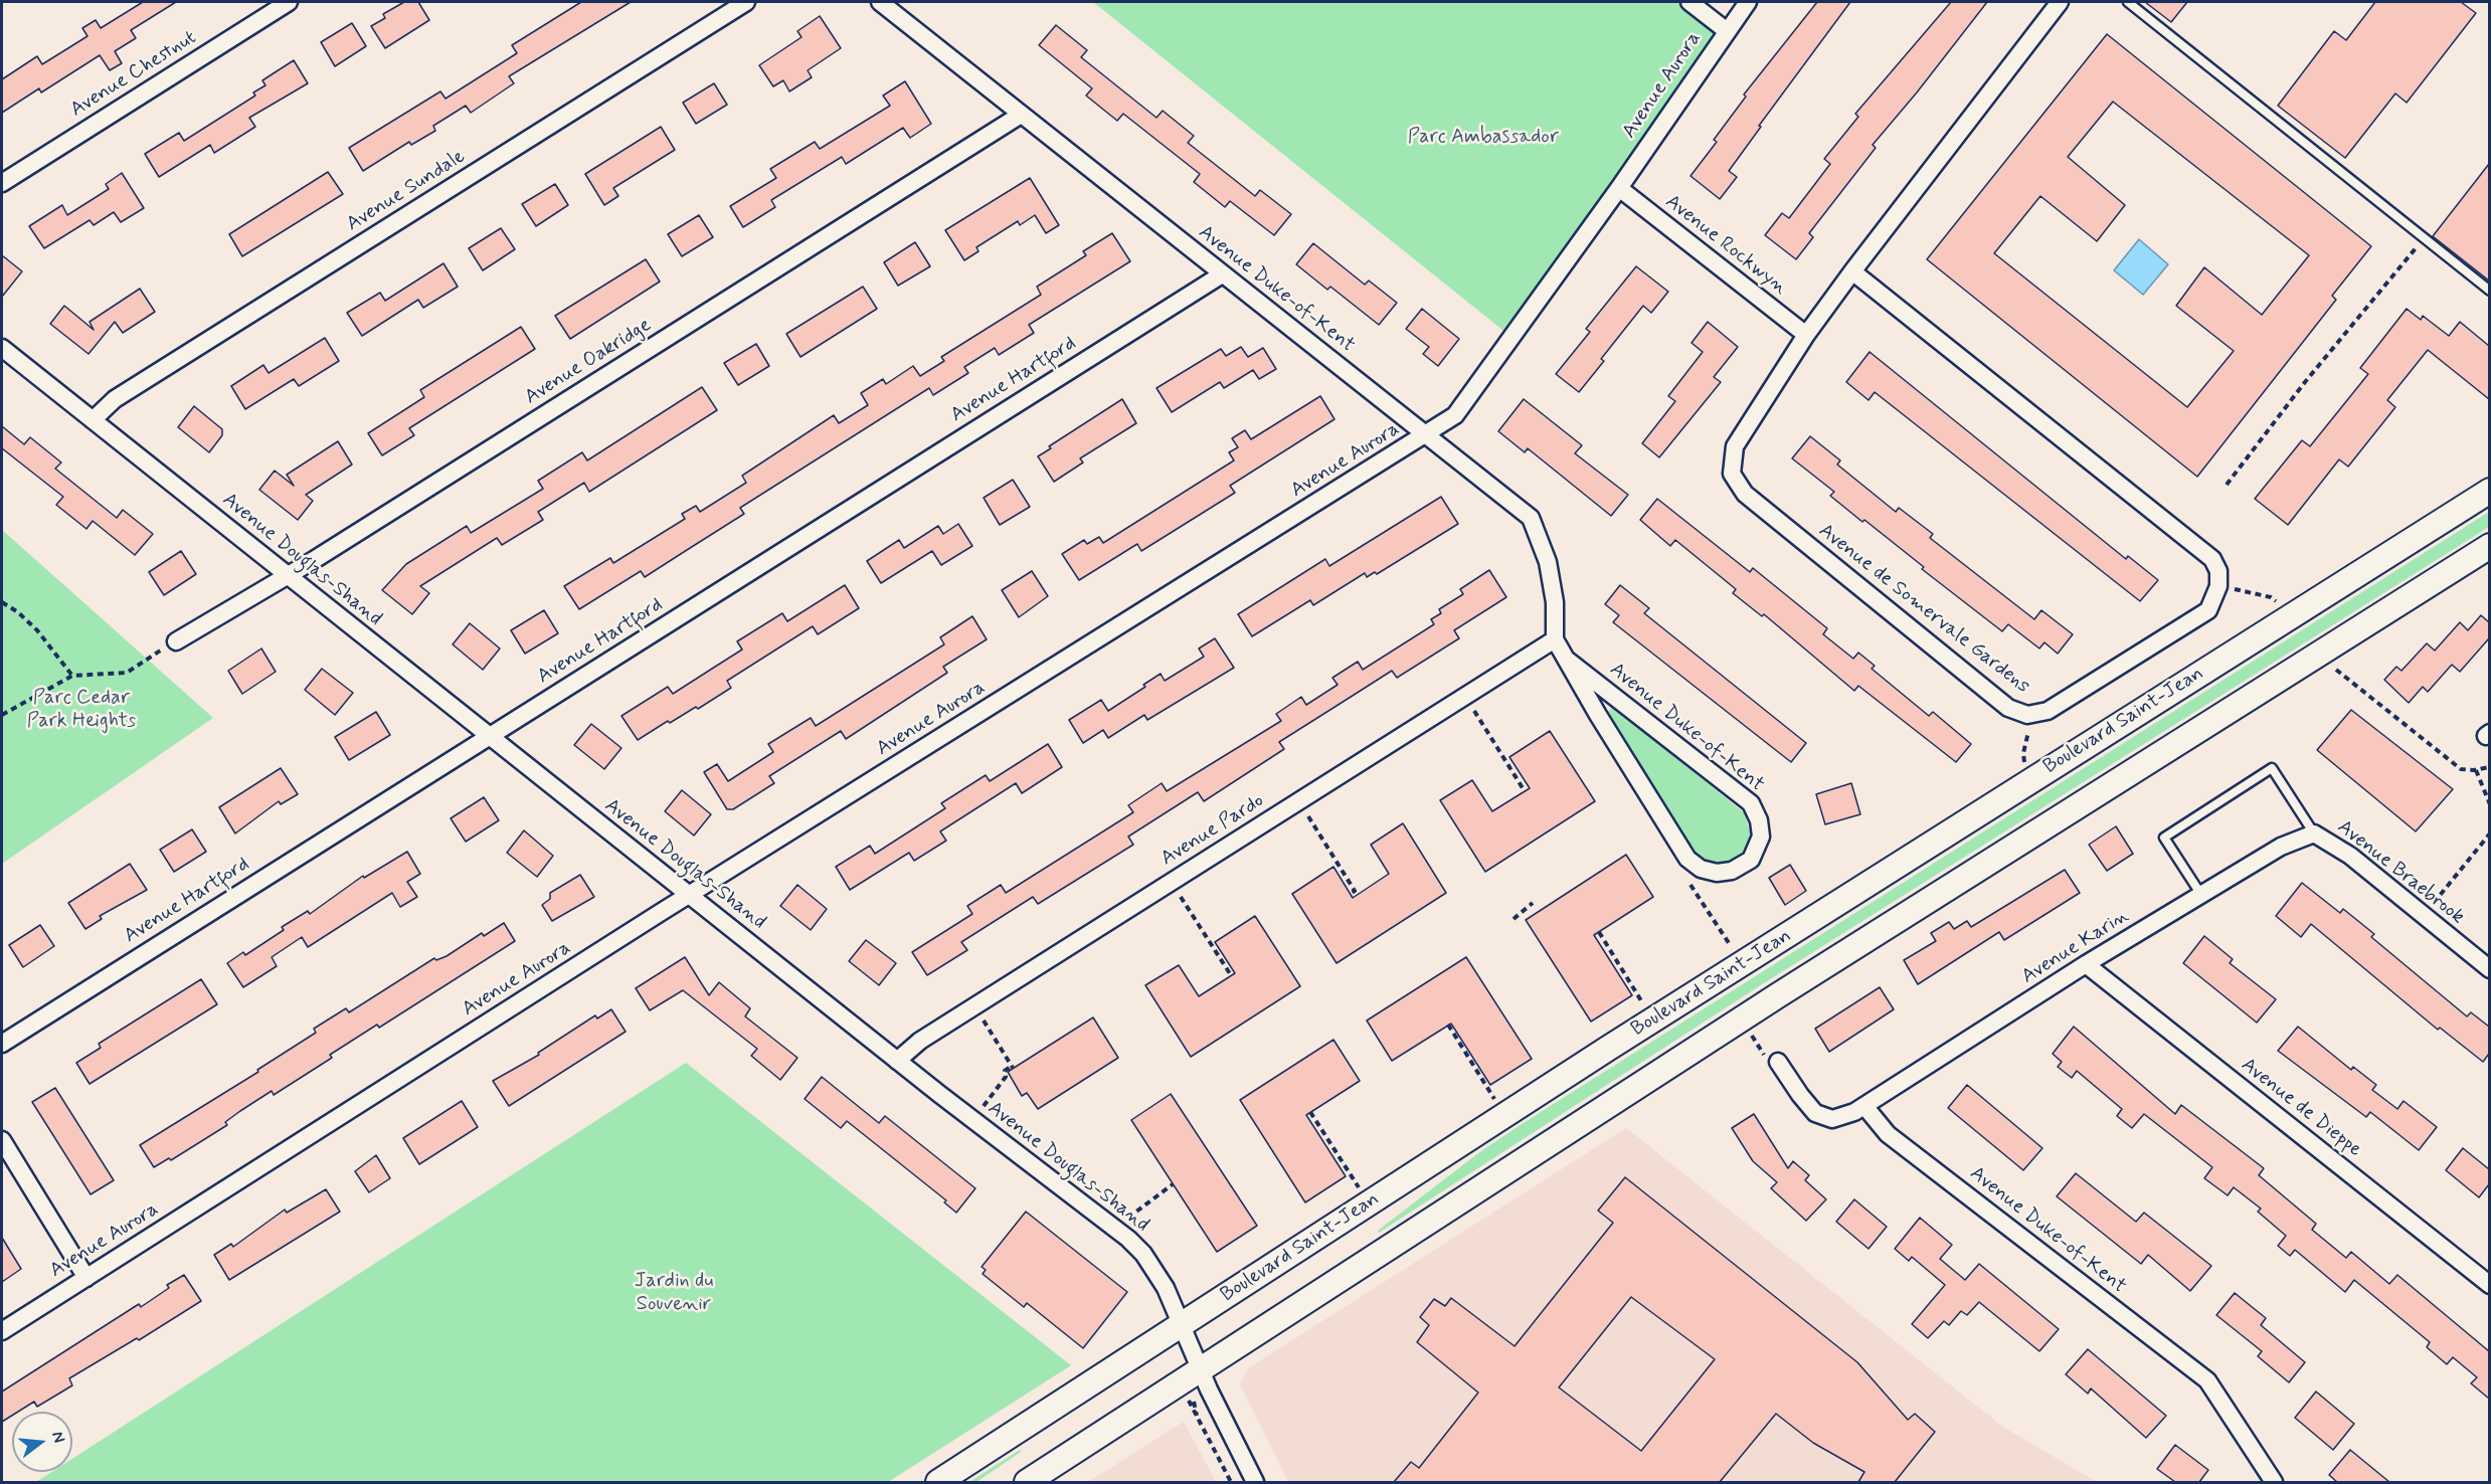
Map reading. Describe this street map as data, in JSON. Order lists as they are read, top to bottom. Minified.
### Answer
{"streets":{"main road":["Boulevard Saint-Jean"],"street":["Avenue Chestnut","Avenue Aurora","Avenue Sundale","Avenue Rockwyn","Avenue Duke-of-Kent","Avenue Oakridge","Avenue Hartford","Avenue Douglas-Shand","Avenue de Somervale Gardens","Avenue Pardo","Avenue Braebrook","Avenue Karin","Avenue de Dieppe"]},"crossings":[["Avenue Aurora","Avenue Rockwyn"],["Avenue Aurora","Avenue Duke-of-Kent"],["Avenue Aurora","Avenue Douglas-Shand"],["Avenue Sundale","Avenue Douglas-Shand"],["Avenue Rockwyn","Avenue de Somervale Gardens"],["Avenue Duke-of-Kent","Avenue Oakridge"],["Avenue Duke-of-Kent","Avenue Hartford"],["Avenue Duke-of-Kent","Avenue Pardo"],["Avenue Duke-of-Kent","Avenue Karin"],["Avenue Oakridge","Avenue Douglas-Shand"],["Avenue Hartford","Avenue Douglas-Shand"],["Avenue Douglas-Shand","Boulevard Saint-Jean"],["Avenue Douglas-Shand","Avenue Pardo"],["Avenue Braebrook","Avenue Karin"],["Avenue Karin","Avenue de Dieppe"]],"parks":["Parc Ambassador","Parc Cedar Park Heights","Jardin du Souvenir"],"north":"right"}
